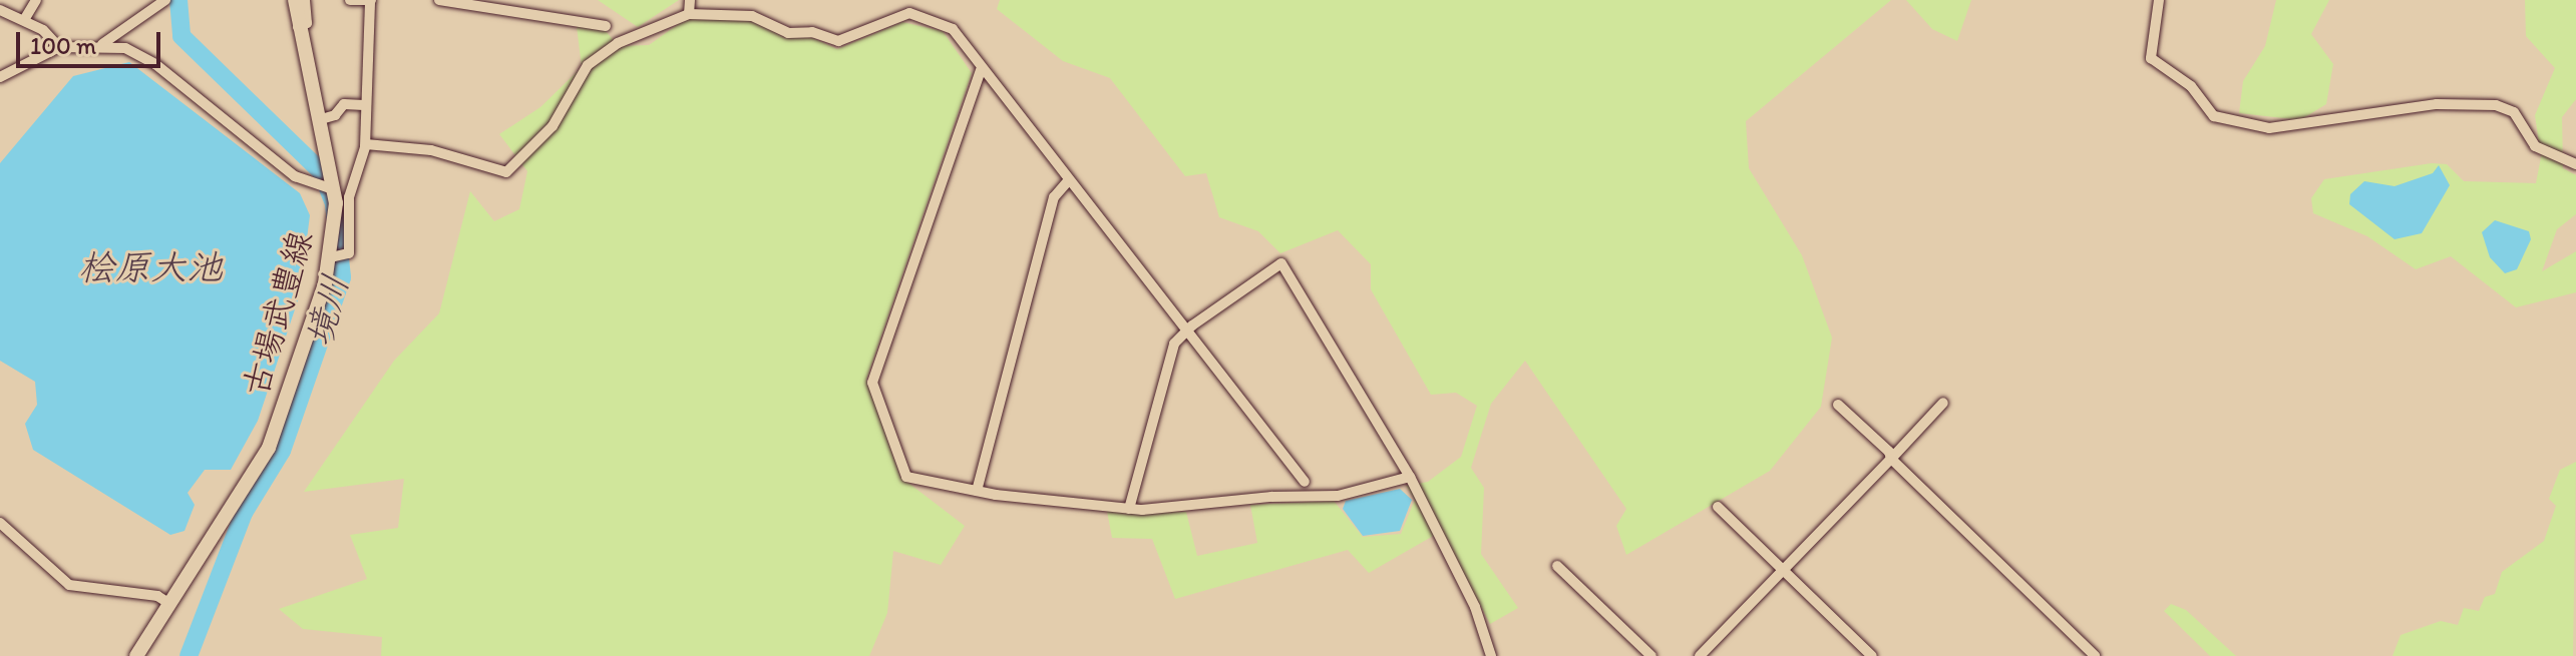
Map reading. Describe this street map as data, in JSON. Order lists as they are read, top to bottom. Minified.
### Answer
{"streets":{"main road":["古場武豊線"]},"water":["桧原大池","境川"],"scale_bar":"100 m"}
